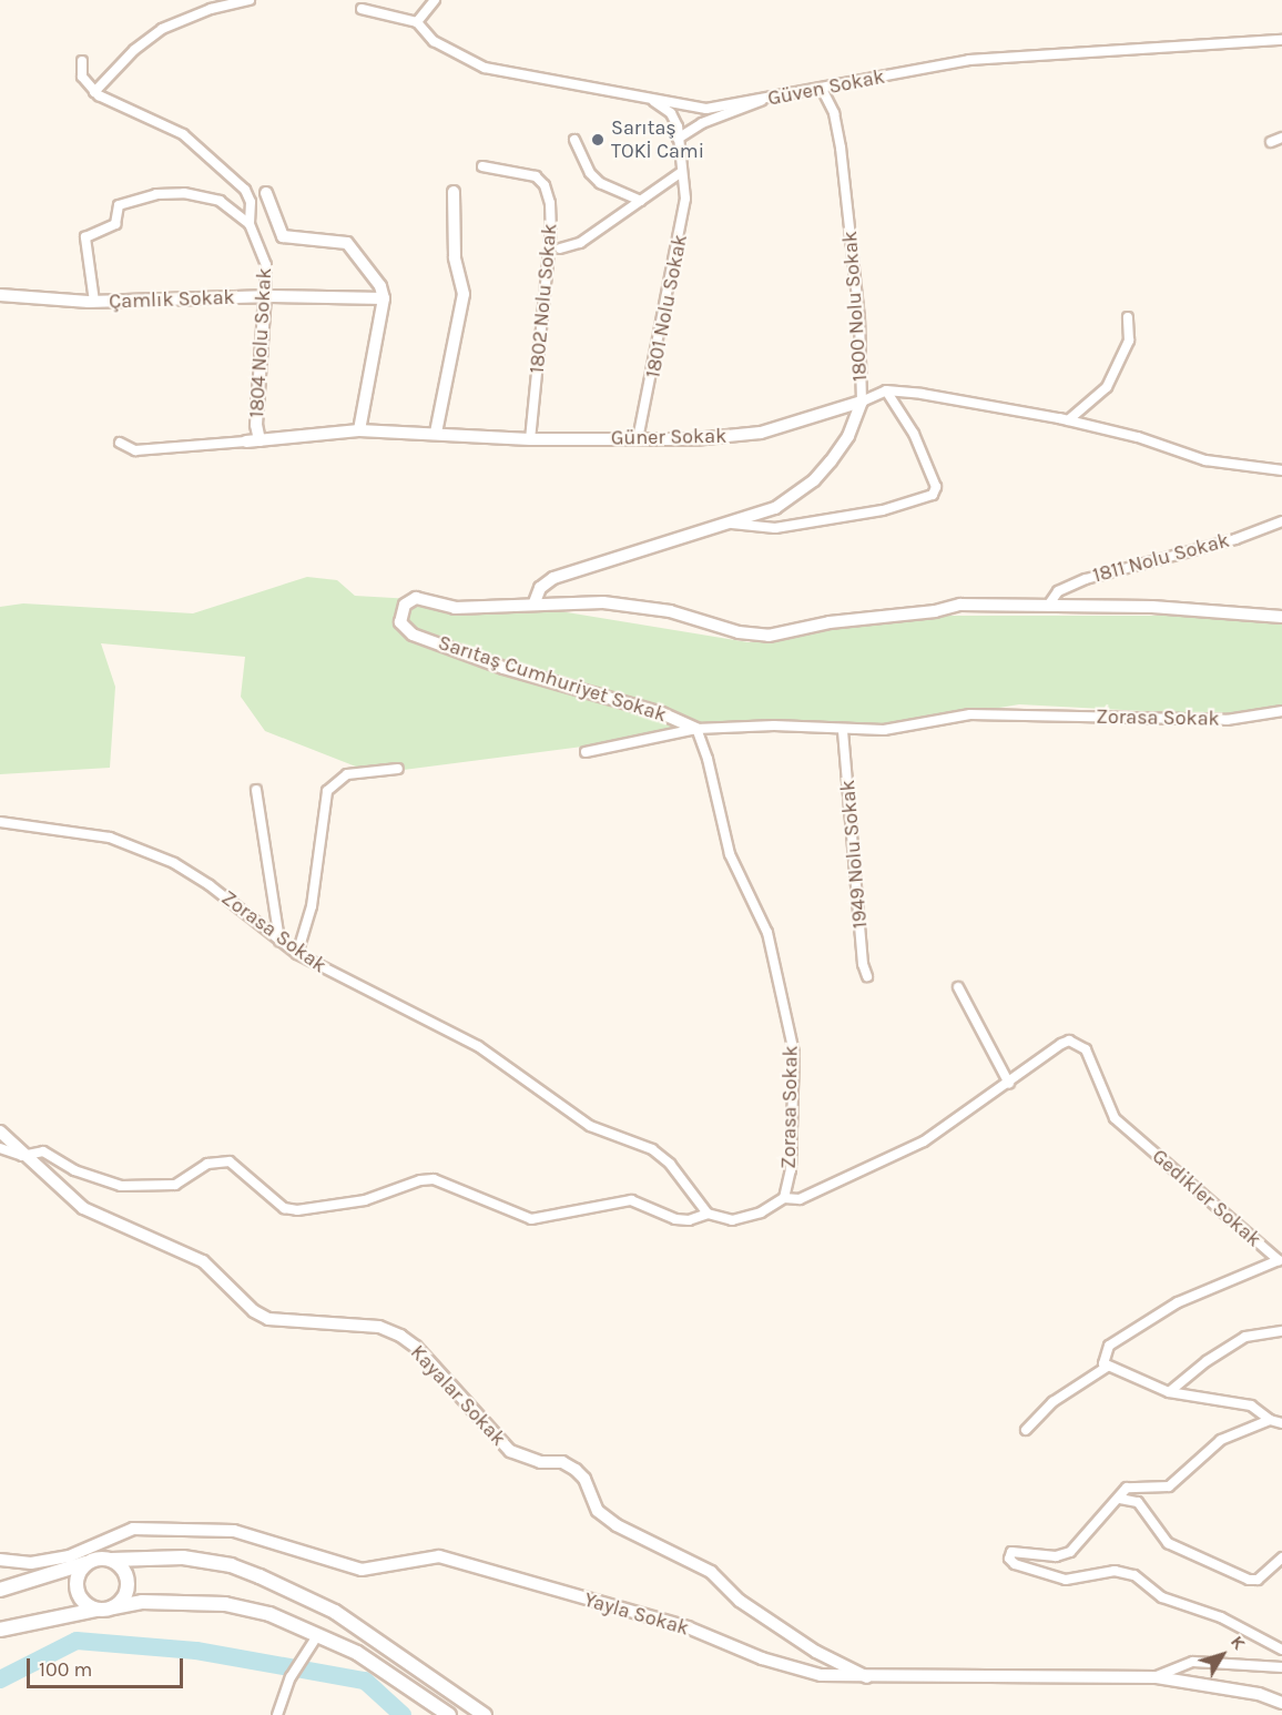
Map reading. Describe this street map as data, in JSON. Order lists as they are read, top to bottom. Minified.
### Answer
{"streets":{"street":["Güven Sokak","1802 Nolu Sokak","Çamlık Sokak","1801 Nolu Sokak","1800 Nolu Sokak","1804 Nolu Sokak","Güner Sokak","1811 Nolu Sokak","Sarıtaş Cumhuriyet Sokak","Zorasa Sokak","1949 Nolu Sokak","Gedikler Sokak","Kayalar Sokak","Yayla Sokak"]},"crossings":[["Güven Sokak","1801 Nolu Sokak"],["Güven Sokak","1800 Nolu Sokak"],["1802 Nolu Sokak","Güner Sokak"],["Çamlık Sokak","1804 Nolu Sokak"],["1801 Nolu Sokak","Güner Sokak"],["1800 Nolu Sokak","Güner Sokak"],["1800 Nolu Sokak","Sarıtaş Cumhuriyet Sokak"],["1804 Nolu Sokak","Güner Sokak"],["1811 Nolu Sokak","Sarıtaş Cumhuriyet Sokak"],["Sarıtaş Cumhuriyet Sokak","Zorasa Sokak"],["Zorasa Sokak","1949 Nolu Sokak"],["Zorasa Sokak","Gedikler Sokak"],["Kayalar Sokak","Yayla Sokak"]],"places":["Sarıtaş TOKİ Cami"],"scale_bar":"100 m","north":"top right"}
